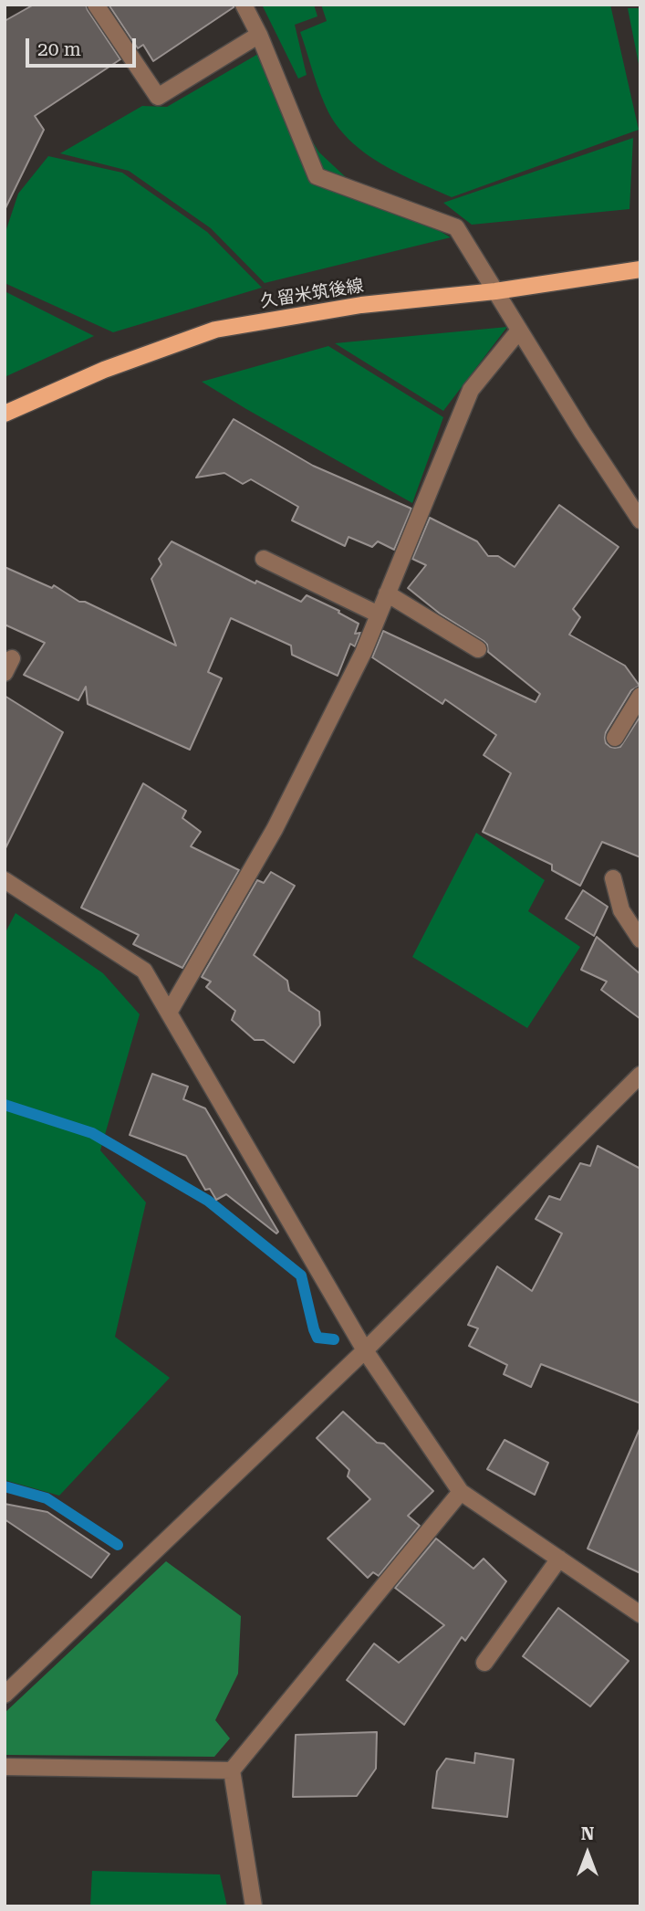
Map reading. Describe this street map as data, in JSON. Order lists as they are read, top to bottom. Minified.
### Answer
{"streets":{"main road":["久留米筑後線"]},"scale_bar":"20 m","north":"top"}
